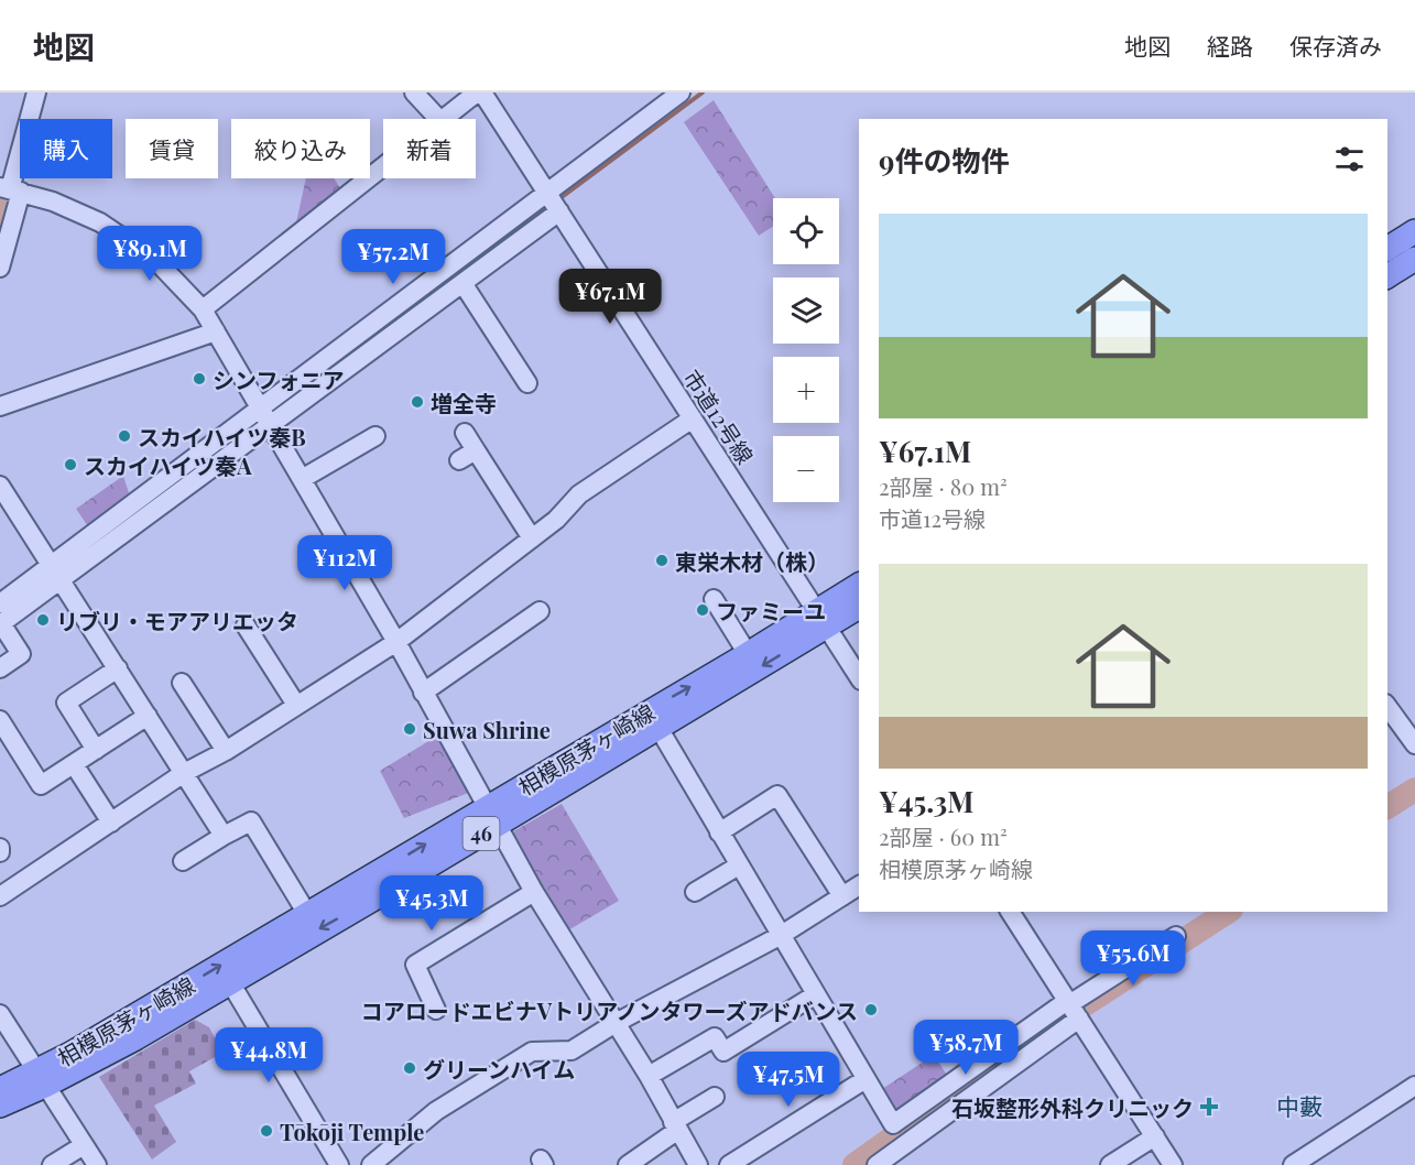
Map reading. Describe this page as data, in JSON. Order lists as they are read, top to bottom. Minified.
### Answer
{"streets":{"main road":["相模原茅ヶ崎線","46"],"street":["市道12号線"]},"crossings":[["市道12号線","相模原茅ヶ崎線"]],"districts":["中藪"],"places":{"other":["シンフォニア","増全寺","スカイハイツ秦B","スカイハイツ秦A","東栄木材（株）","ファミーユ","リブリ・モアアリエッタ","Suwa Shrine","コアロードエビナVトリアノンタワーズアドバンス","グリーンハイム","Tōkōji Temple"],"health":["石坂整形外科クリニック"]},"page":{"header":"地図","nav":["地図","経路","保存済み"],"chip":["購入","賃貸","絞り込み","新着"],"heading":"9件の物件","map_buttons":["+","−"],"list":[{"name":"¥67.1M","note":"2部屋 · 80 m² · 市道12号線"},{"name":"¥45.3M","note":"2部屋 · 60 m² · 相模原茅ヶ崎線"}],"price":["¥89.1M","¥57.2M","¥67.1M","¥112M","¥45.3M","¥55.6M","¥58.7M","¥44.8M","¥47.5M"]}}
